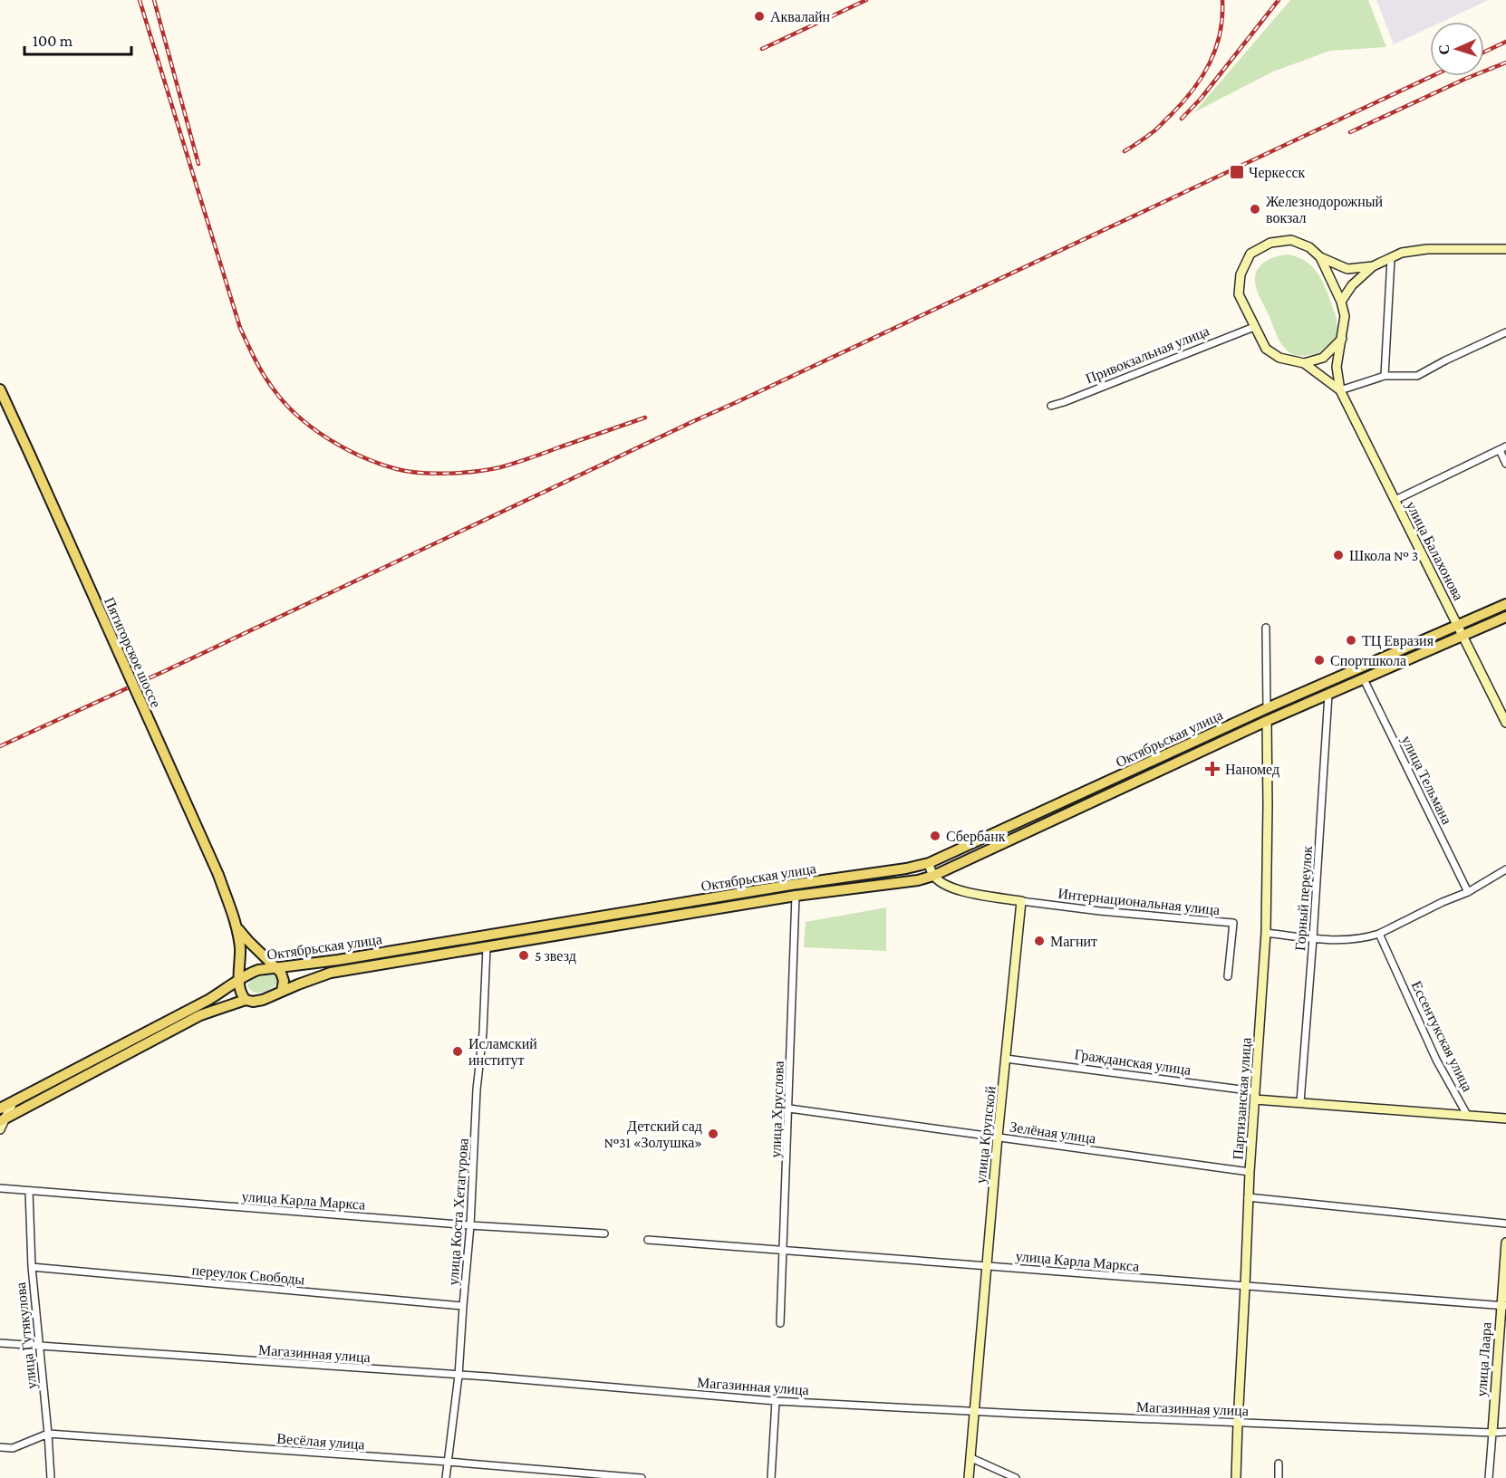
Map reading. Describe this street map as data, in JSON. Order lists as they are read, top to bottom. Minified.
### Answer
{"streets":{"main road":["Пятигорское шоссе","Октябрьская улица"],"street":["Привокзальная улица","улица Балахонова","улица Тельмана","Горный переулок","Интернациональная улица","Ессентукская улица","Гражданская улица","Партизанская улица","улица Хруслова","Зелёная улица","улица Крупской","улица Карла Маркса","улица Коста Хетагурова","переулок Свободы","улица Гутякулова","Магазинная улица","улица Лаара","Весёлая улица"]},"crossings":[["Привокзальная улица","улица Балахонова"],["улица Балахонова","Октябрьская улица"],["Пятигорское шоссе","Октябрьская улица"],["Октябрьская улица","улица Тельмана"],["Октябрьская улица","Горный переулок"],["Октябрьская улица","Партизанская улица"],["Октябрьская улица","улица Хруслова"],["Октябрьская улица","улица Коста Хетагурова"],["Горный переулок","Гражданская улица"],["Интернациональная улица","улица Крупской"],["Ессентукская улица","Гражданская улица"],["Гражданская улица","Партизанская улица"],["Гражданская улица","улица Крупской"],["Партизанская улица","Зелёная улица"],["Партизанская улица","улица Карла Маркса"],["Партизанская улица","Магазинная улица"],["улица Хруслова","Зелёная улица"],["улица Хруслова","улица Карла Маркса"],["Зелёная улица","улица Крупской"],["улица Крупской","улица Карла Маркса"],["улица Крупской","Магазинная улица"],["улица Карла Маркса","улица Коста Хетагурова"],["улица Карла Маркса","улица Гутякулова"],["улица Карла Маркса","улица Лаара"],["улица Коста Хетагурова","переулок Свободы"],["улица Коста Хетагурова","Магазинная улица"],["улица Коста Хетагурова","Весёлая улица"],["переулок Свободы","улица Гутякулова"],["улица Гутякулова","Магазинная улица"],["улица Гутякулова","Весёлая улица"],["Магазинная улица","улица Лаара"]],"places":{"other":["Аквалайн","Железнодорожный вокзал","Школа № 3","ТЦ Евразия","Спортшкола","Сбербанк","Магнит","5 звезд","Исламский институт","Детский сад №31 «Золушка»"],"transit":["Черкесск"],"health":["Наномед"]},"scale_bar":"100 m","north":"left"}
